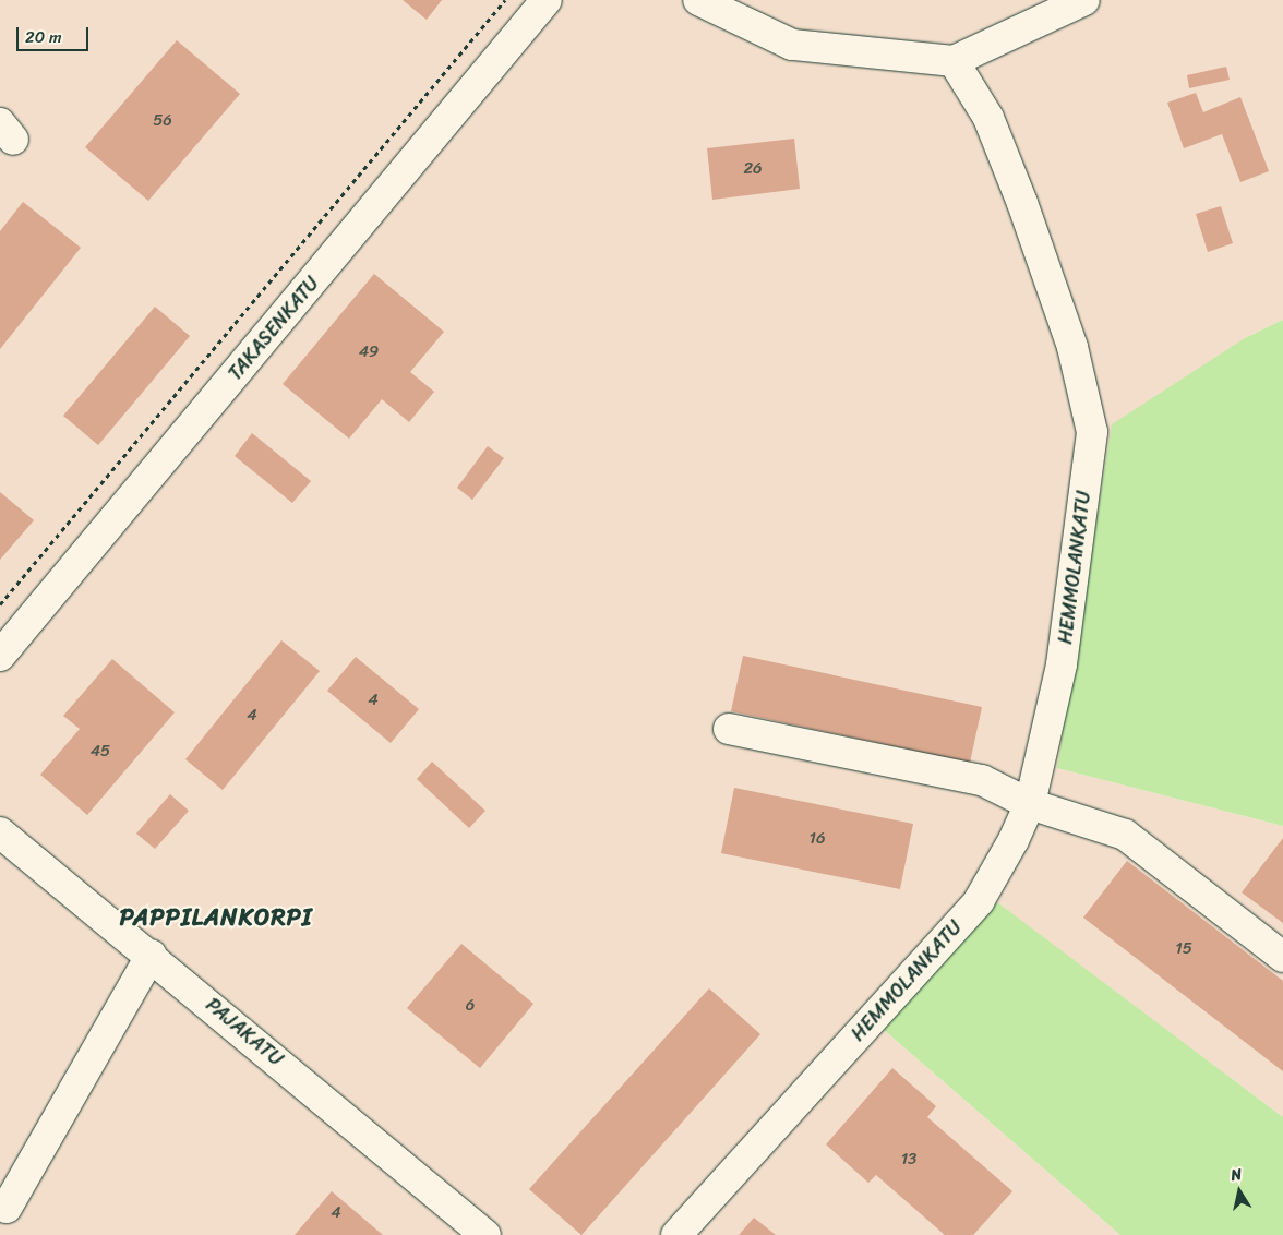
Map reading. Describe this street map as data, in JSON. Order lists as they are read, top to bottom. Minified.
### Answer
{"streets":{"street":["TAKASENKATU","HEMMOLANKATU","PAJAKATU"]},"districts":["PAPPILANKORPI"],"house_numbers":["56","26","49","4","4","45","16","15","6","13","4"],"scale_bar":"20 m","north":"top"}
